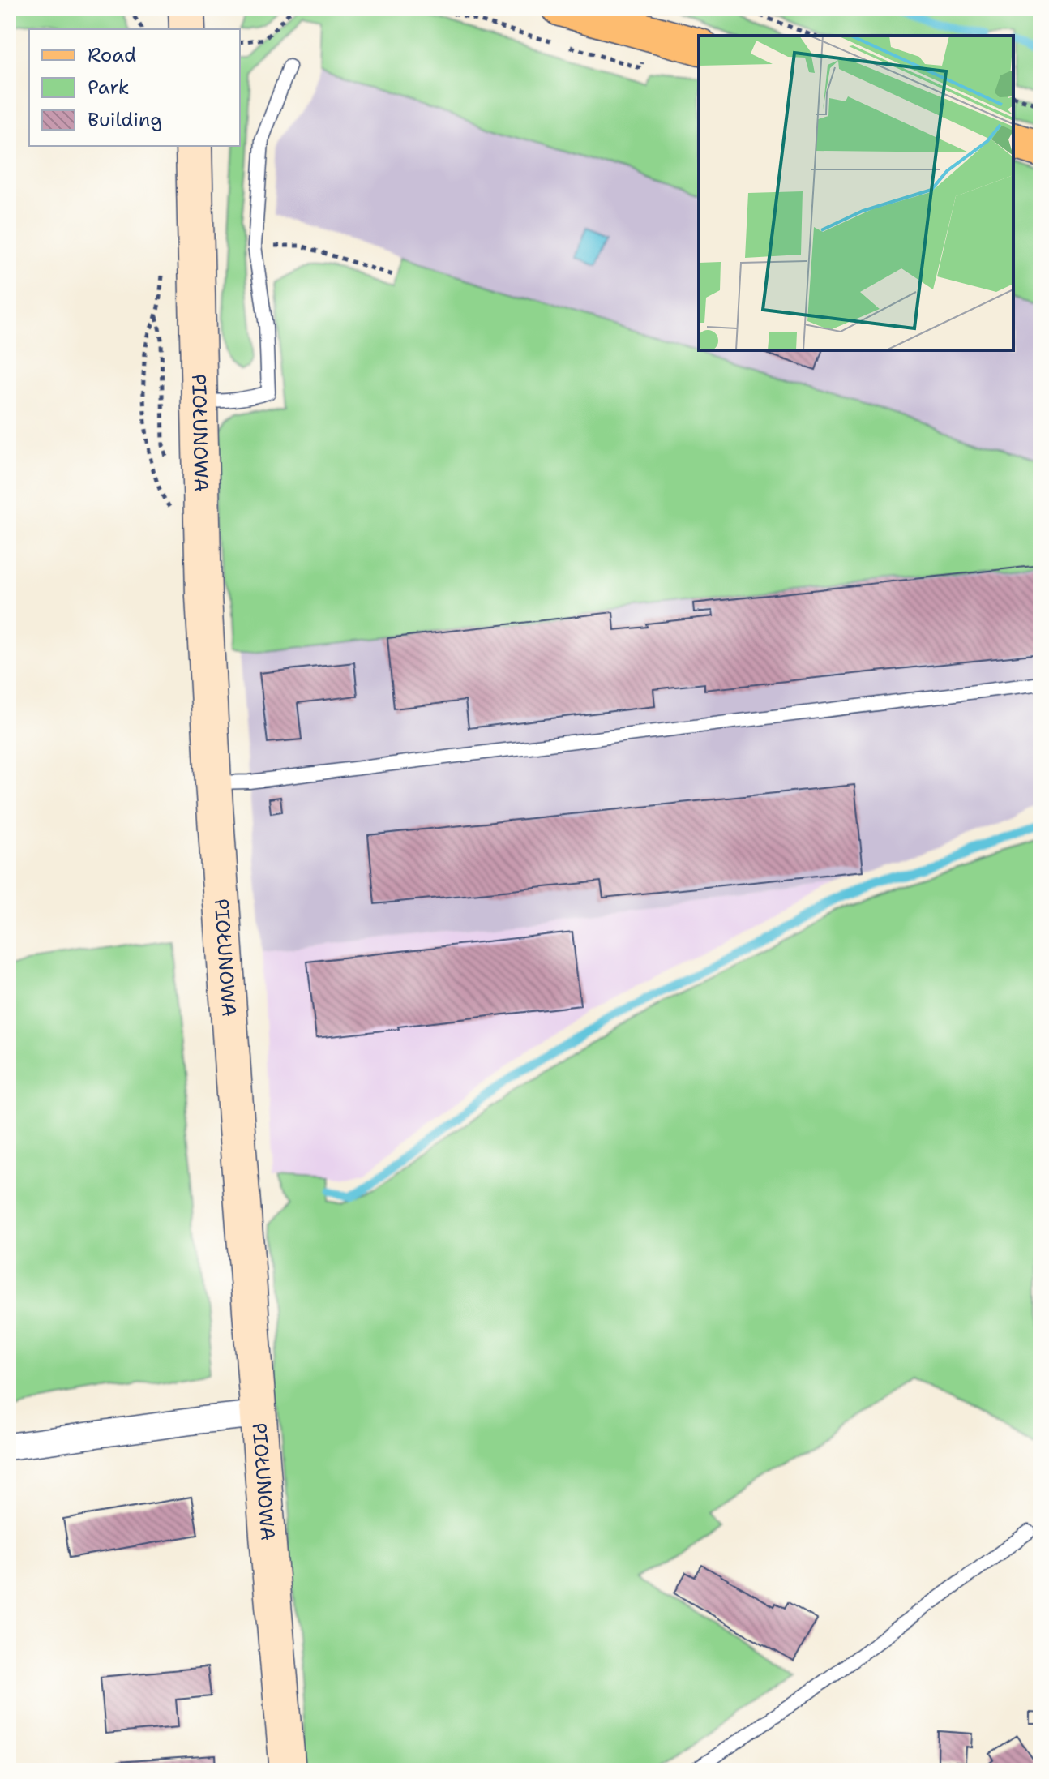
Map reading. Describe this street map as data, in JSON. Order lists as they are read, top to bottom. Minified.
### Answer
{"streets":{"street":["PIOŁUNOWA"]},"legend":["Road","Park","Building"]}
